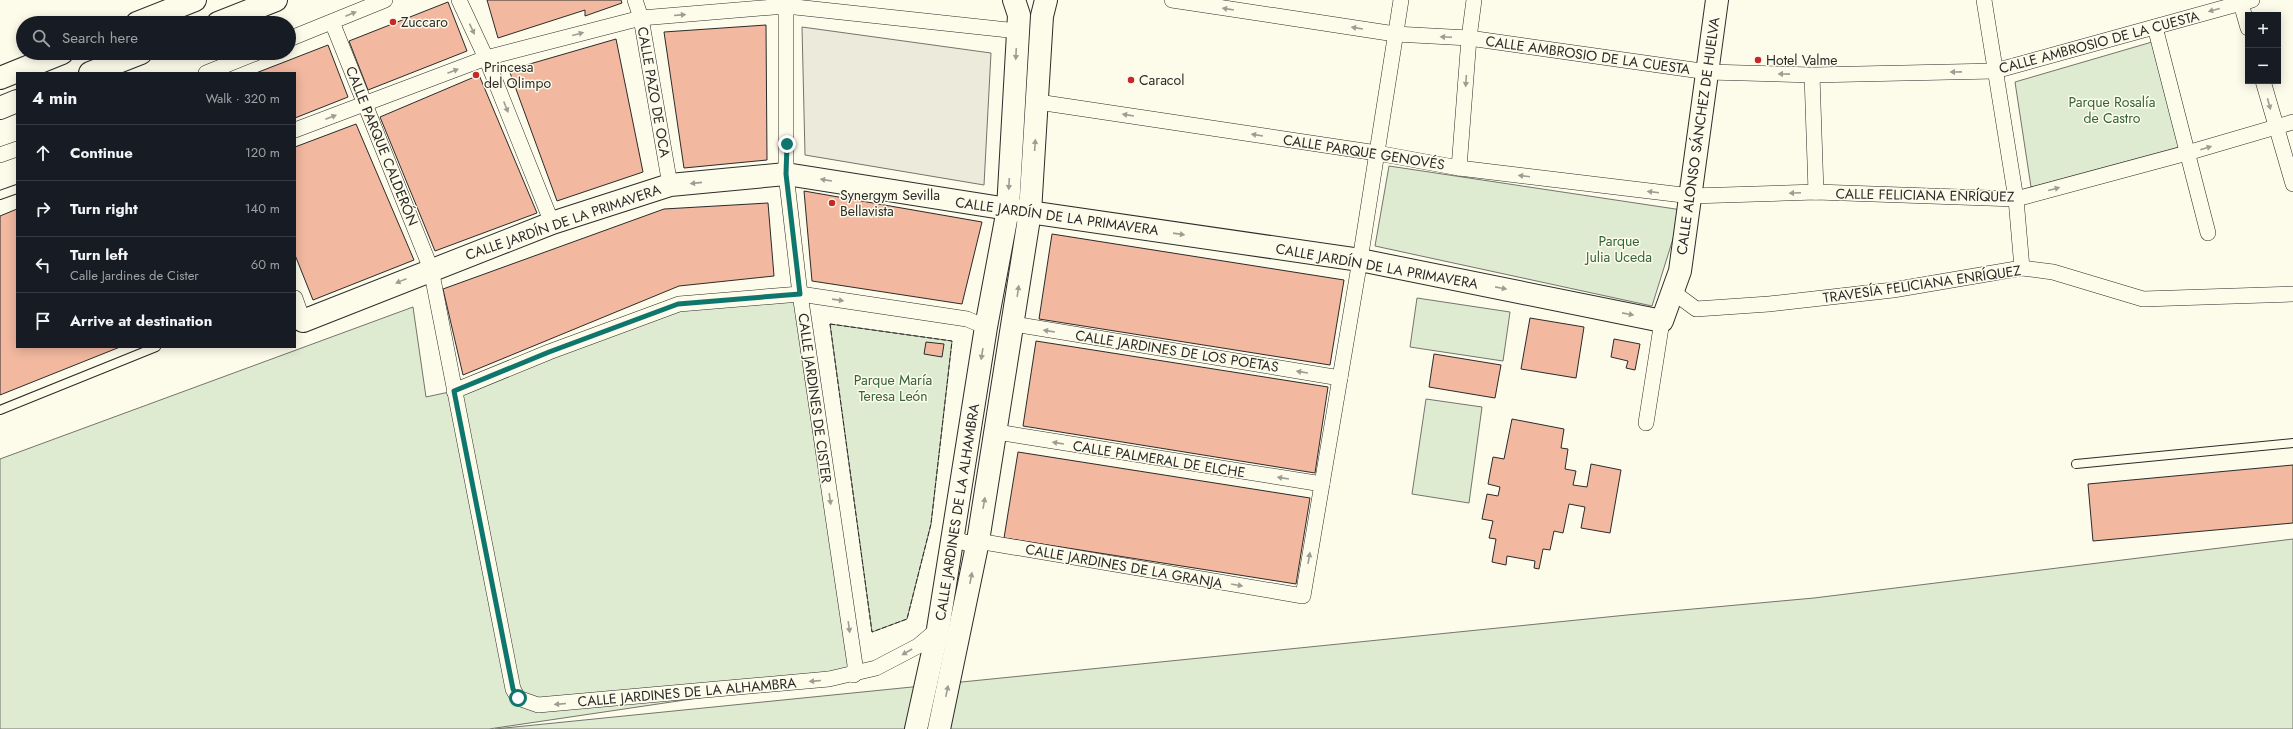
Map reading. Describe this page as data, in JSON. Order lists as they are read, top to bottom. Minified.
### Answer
{"streets":{"street":["CALLE AMBROSIO DE LA CUESTA","CALLE PAZO DE OCA","CALLE ALONSO SÁNCHEZ DE HUELVA","CALLE PARQUE CALDERÓN","CALLE PARQUE GENOVÉS","CALLE FELICIANA ENRÍQUEZ","CALLE JARDÍN DE LA PRIMAVERA","TRAVESÍA FELICIANA ENRÍQUEZ","CALLE JARDINES DE LOS POETAS","CALLE JARDINES DE CISTER","CALLE PALMERAL DE ELCHE","CALLE JARDINES DE LA ALHAMBRA","CALLE JARDINES DE LA GRANJA"]},"crossings":[["CALLE AMBROSIO DE LA CUESTA","CALLE ALONSO SÁNCHEZ DE HUELVA"],["CALLE PAZO DE OCA","CALLE JARDÍN DE LA PRIMAVERA"],["CALLE ALONSO SÁNCHEZ DE HUELVA","CALLE PARQUE GENOVÉS"],["CALLE ALONSO SÁNCHEZ DE HUELVA","CALLE FELICIANA ENRÍQUEZ"],["CALLE ALONSO SÁNCHEZ DE HUELVA","CALLE JARDÍN DE LA PRIMAVERA"],["CALLE ALONSO SÁNCHEZ DE HUELVA","TRAVESÍA FELICIANA ENRÍQUEZ"],["CALLE PARQUE CALDERÓN","CALLE JARDÍN DE LA PRIMAVERA"],["CALLE PARQUE CALDERÓN","CALLE JARDINES DE LA ALHAMBRA"],["CALLE PARQUE GENOVÉS","CALLE FELICIANA ENRÍQUEZ"],["CALLE PARQUE GENOVÉS","CALLE JARDINES DE LA ALHAMBRA"],["CALLE JARDÍN DE LA PRIMAVERA","CALLE JARDINES DE CISTER"],["CALLE JARDÍN DE LA PRIMAVERA","CALLE JARDINES DE LA ALHAMBRA"],["CALLE JARDINES DE LOS POETAS","CALLE JARDINES DE LA ALHAMBRA"],["CALLE JARDINES DE CISTER","CALLE JARDINES DE LA ALHAMBRA"],["CALLE PALMERAL DE ELCHE","CALLE JARDINES DE LA ALHAMBRA"],["CALLE PALMERAL DE ELCHE","CALLE JARDINES DE LA GRANJA"],["CALLE JARDINES DE LA ALHAMBRA","CALLE JARDINES DE LA GRANJA"]],"one_way":["CALLE AMBROSIO DE LA CUESTA","CALLE PARQUE GENOVÉS","CALLE JARDINES DE LOS POETAS","CALLE JARDINES DE CISTER","CALLE PALMERAL DE ELCHE"],"parks":["Parque Rosalía de Castro","Parque Julia Uceda","Parque María Teresa León"],"places":["Zuccaro","Hotel Valme","Princesa del Olimpo","Caracol","Synergym Sevilla Bellavista"],"page":{"map_buttons":["+","−"],"search":"Search here","heading":["4 min","Walk · 320 m"],"list":[["Continue","120 m"],["Turn right","140 m"],["Turn left","Calle Jardines de Cister","60 m"],"Arrive at destination"]}}
